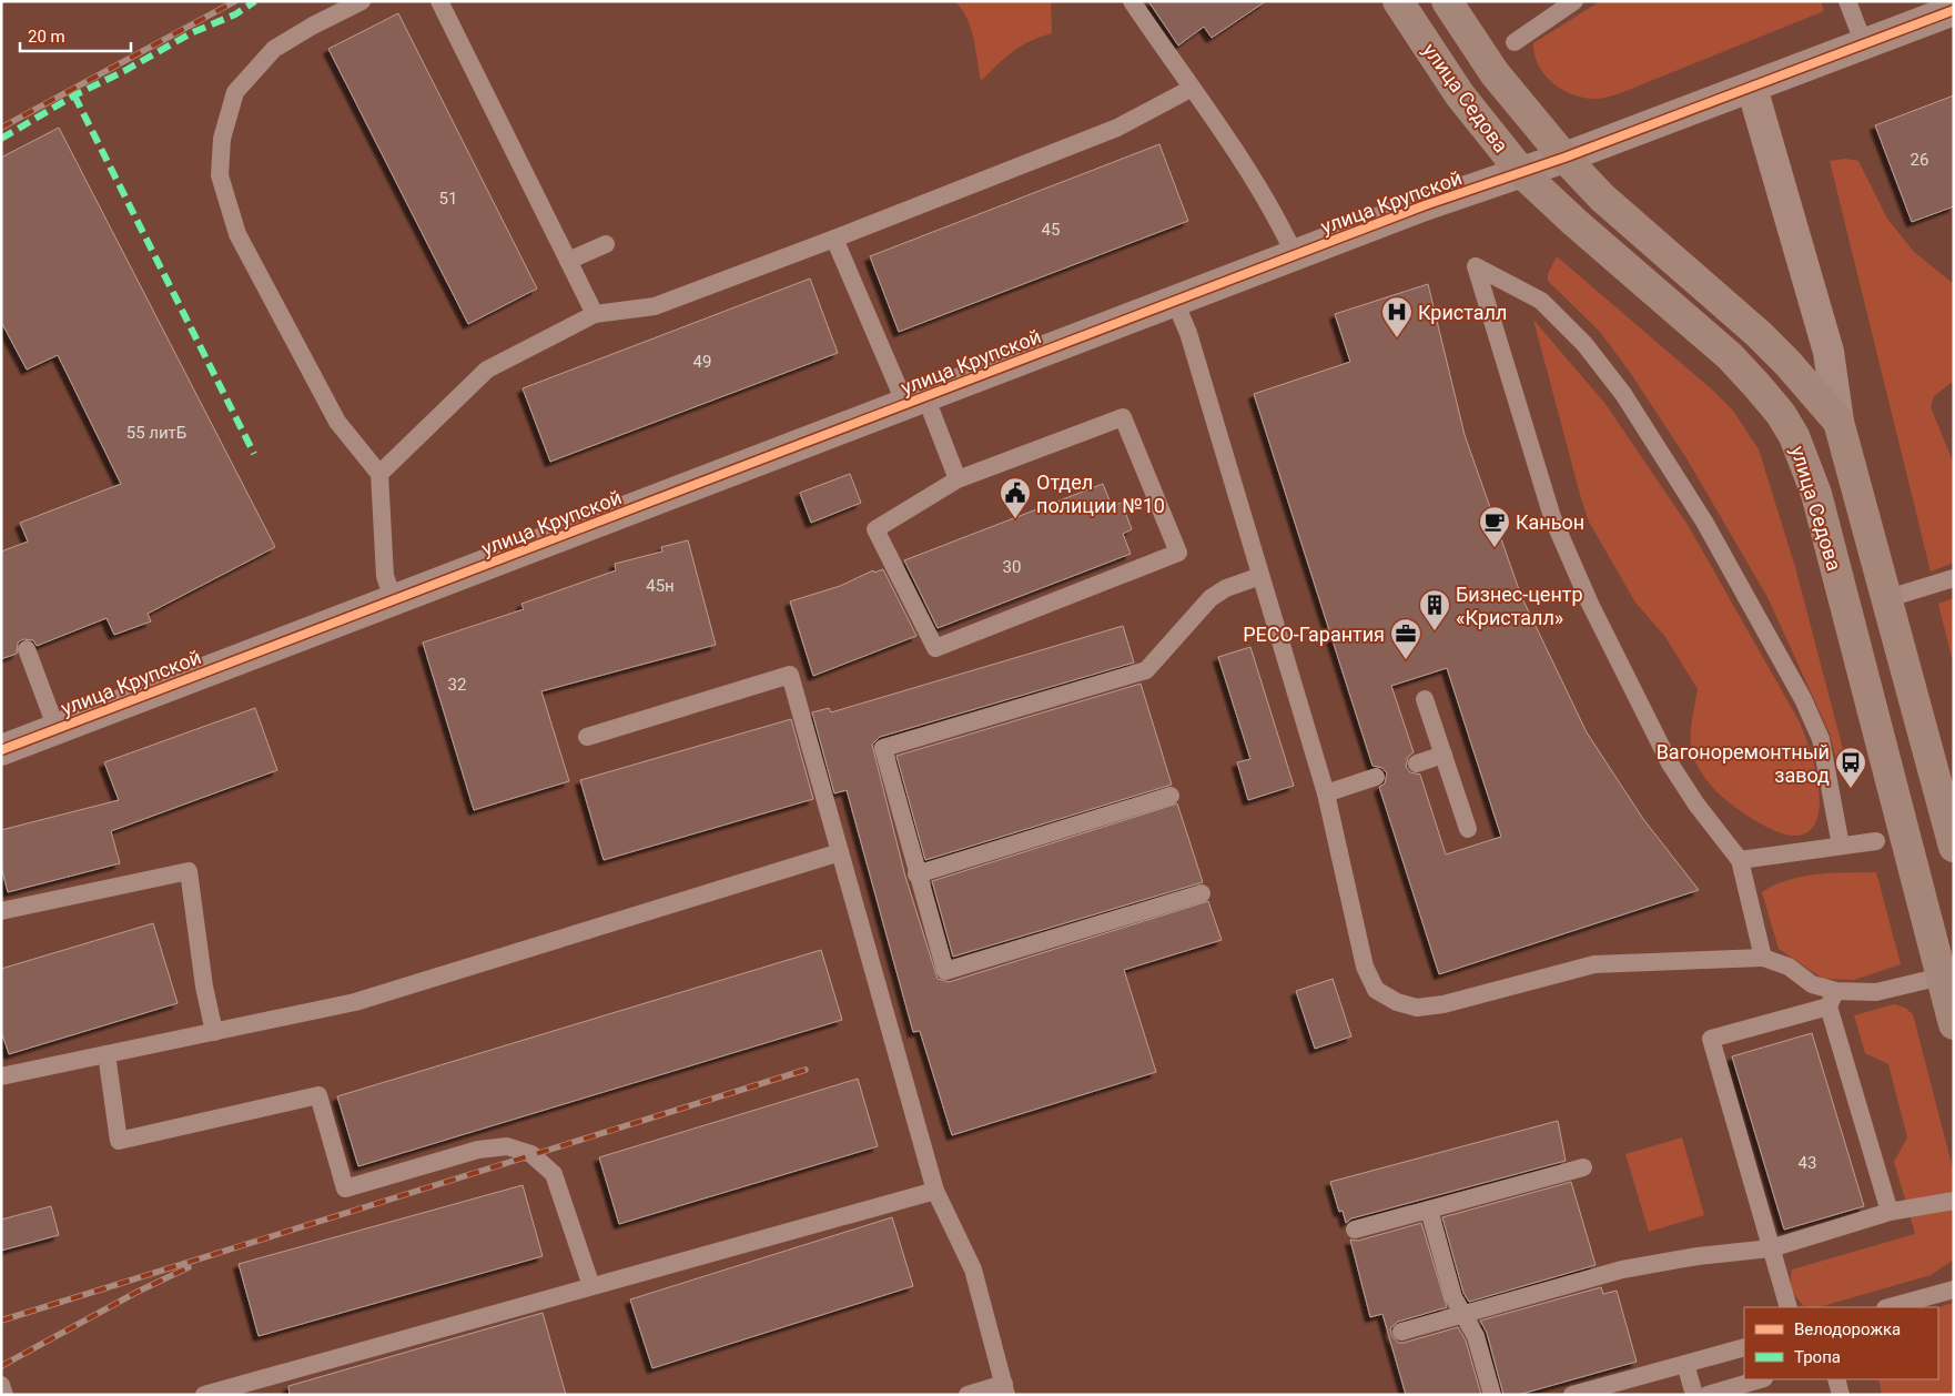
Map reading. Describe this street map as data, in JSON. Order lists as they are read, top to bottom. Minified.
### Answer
{"streets":{"main road":["улица Седова"],"street":["улица Крупской"]},"crossings":[["улица Седова","улица Крупской"]],"places":{"hospital":["Кристалл"],"public building":["Отдел полиции №10"],"cafe":["Каньон"],"building":["Бизнес-центр «Кристалл»"],"office":["РЕСО-Гарантия"],"bus stop":["Вагоноремонтный завод"]},"house_numbers":["26","51","45","49","55 литБ","30","45н","32","43"],"legend":["Велодорожка","Тропа"],"scale_bar":"20 m"}
